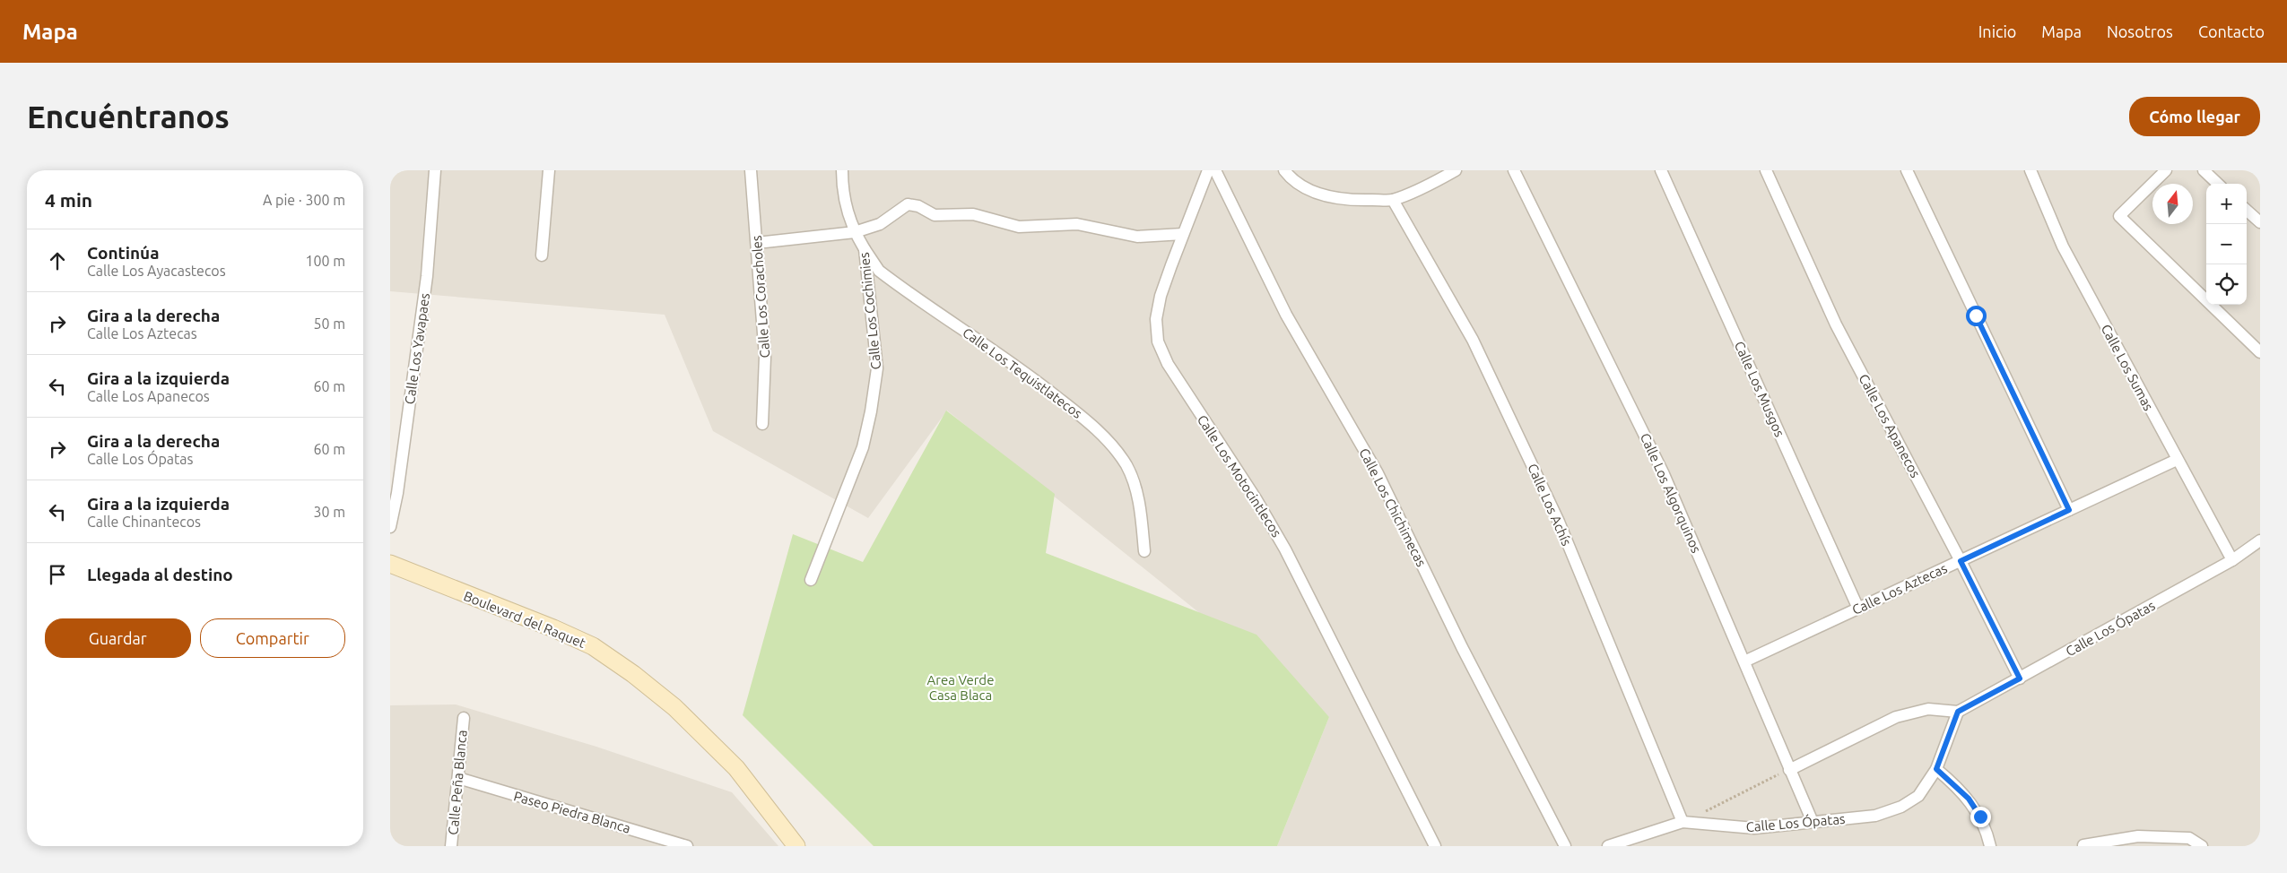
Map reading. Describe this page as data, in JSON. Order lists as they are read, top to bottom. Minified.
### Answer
{"streets":{"street":["Calle Los Coracholes","Calle Los Cochimies","Calle Los Yavapaes","Calle Los Sumas","Calle Los Tequistlatecos","Calle Los Musgos","Calle Los Apanecos","Calle Los Motocintlecos","Calle Los Algorquinos","Calle Los Achís","Calle Los Chichimecas","Calle Los Aztecas","Boulevard del Raquet","Calle Los Ópatas","Calle Peña Blanca","Paseo Piedra Blanca"]},"crossings":[["Calle Los Cochimies","Calle Los Tequistlatecos"],["Calle Los Sumas","Calle Los Aztecas"],["Calle Los Sumas","Calle Los Ópatas"],["Calle Los Musgos","Calle Los Aztecas"],["Calle Los Apanecos","Calle Los Aztecas"],["Calle Los Apanecos","Calle Los Ópatas"],["Calle Los Algorquinos","Calle Los Aztecas"],["Calle Los Algorquinos","Calle Los Ópatas"],["Calle Los Achís","Calle Los Ópatas"],["Calle Peña Blanca","Paseo Piedra Blanca"]],"parks":["Area Verde Casa Blaca"],"north":"top","page":{"header":"Mapa","nav":["Inicio","Mapa","Nosotros","Contacto"],"buttons":["Cómo llegar",["Guardar","Compartir"]],"title":"Encuéntranos","heading":["4 min","A pie · 300 m"],"map_buttons":["+","−"],"list":[["Continúa","Calle Los Ayacastecos","100 m"],["Gira a la derecha","Calle Los Aztecas","50 m"],["Gira a la izquierda","Calle Los Apanecos","60 m"],["Gira a la derecha","Calle Los Ópatas","60 m"],["Gira a la izquierda","Calle Chinantecos","30 m"],"Llegada al destino"]}}
